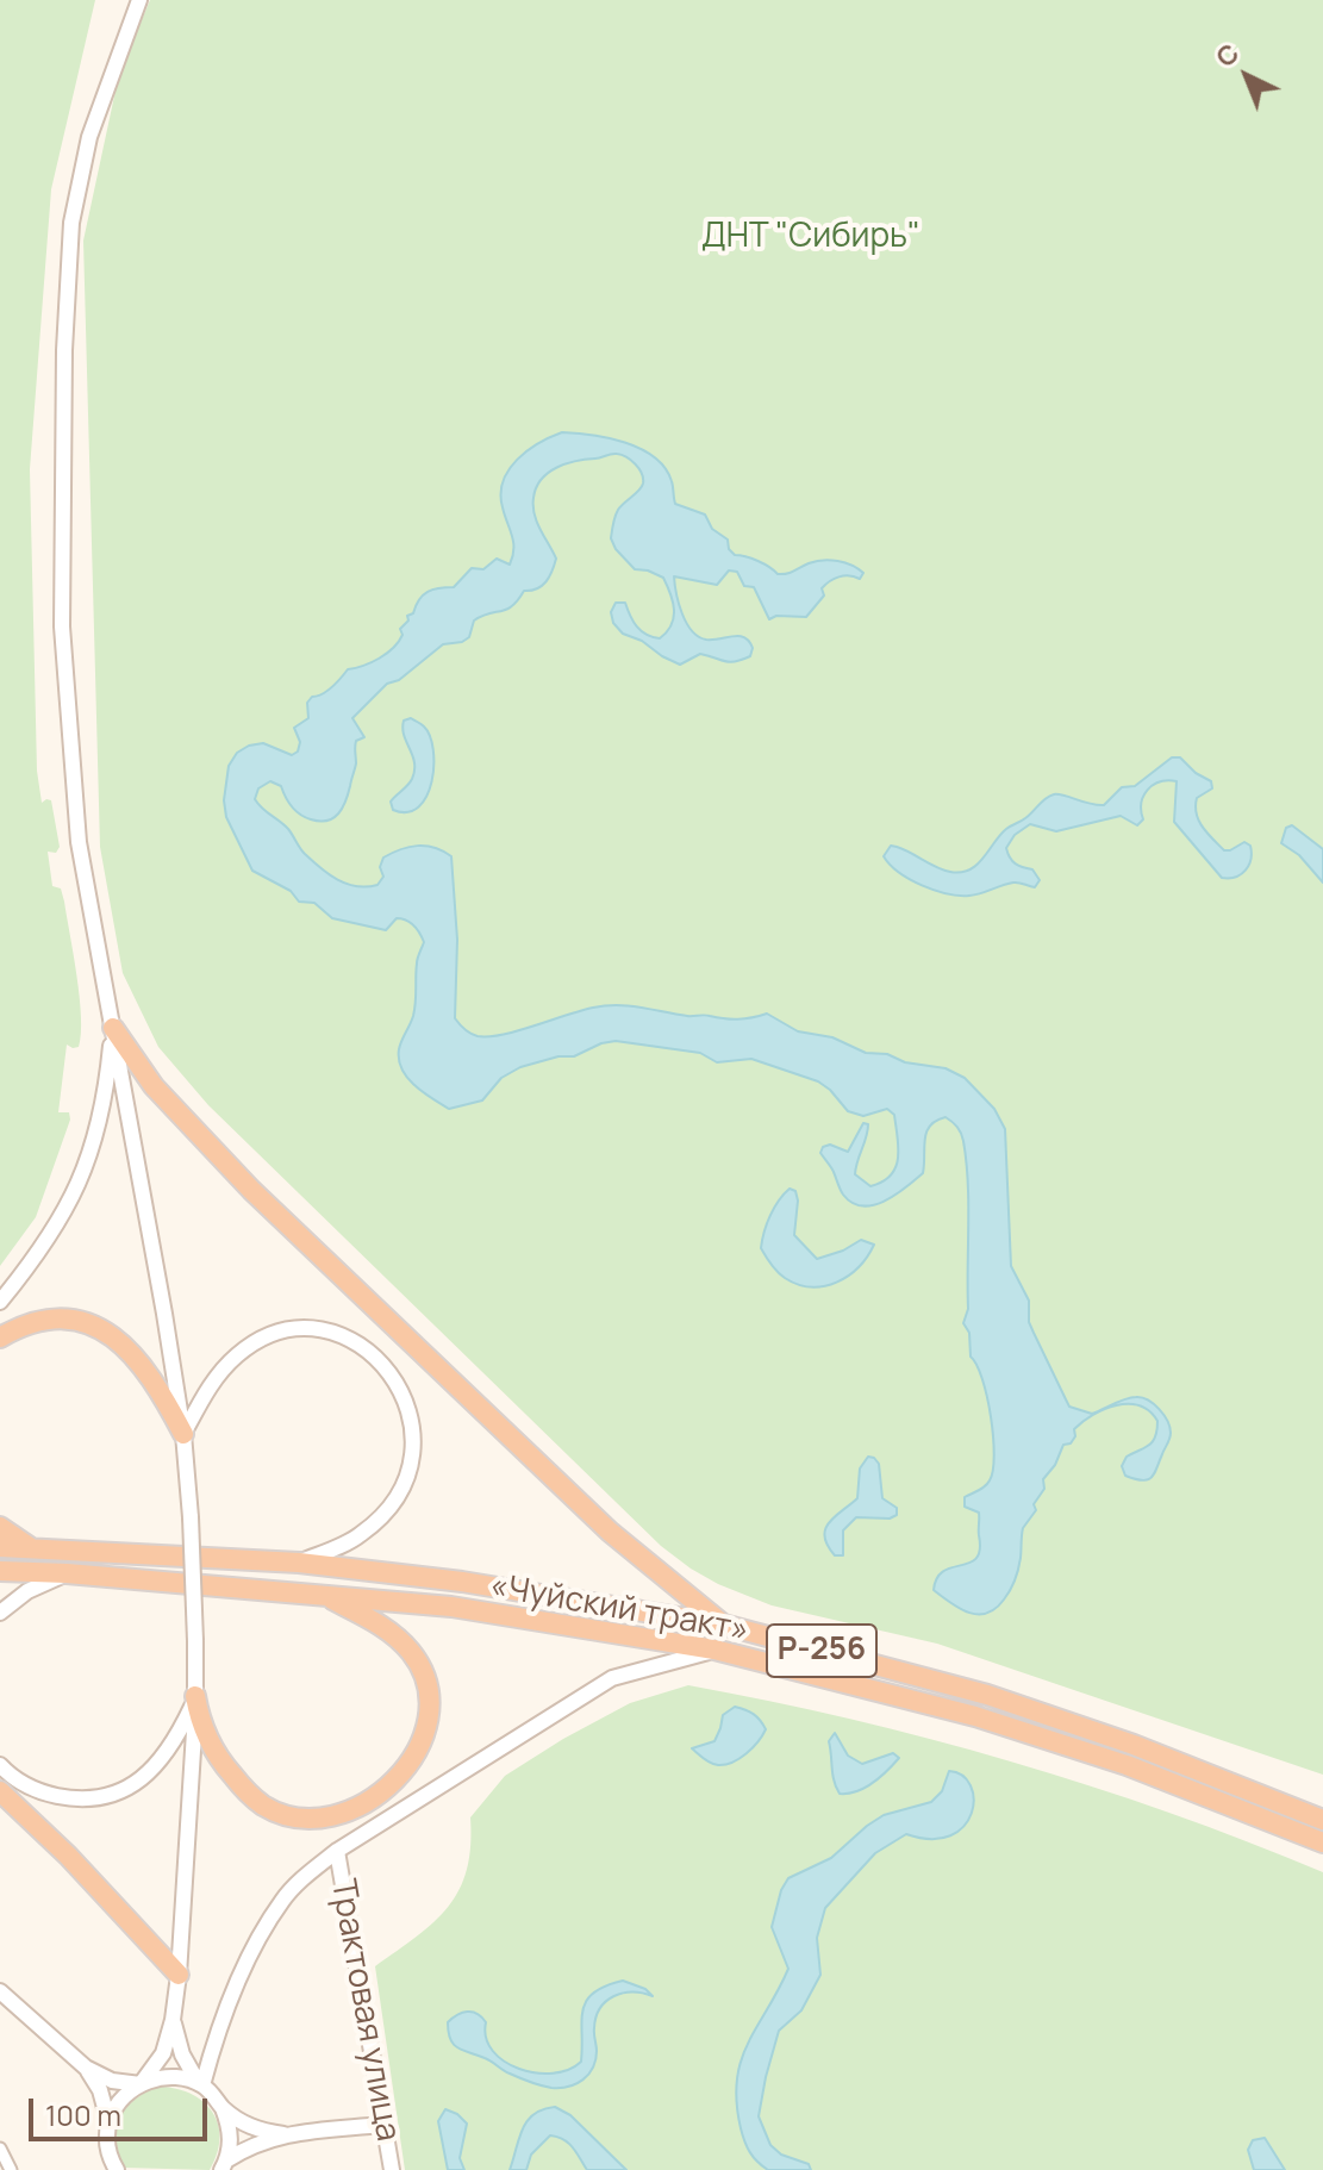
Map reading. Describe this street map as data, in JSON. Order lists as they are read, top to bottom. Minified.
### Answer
{"streets":{"highway":["«Чуйский тракт»","Р-256"],"street":["Трактовая улица"]},"parks":["ДНТ \"Сибирь\""],"scale_bar":"100 m","north":"top left"}
